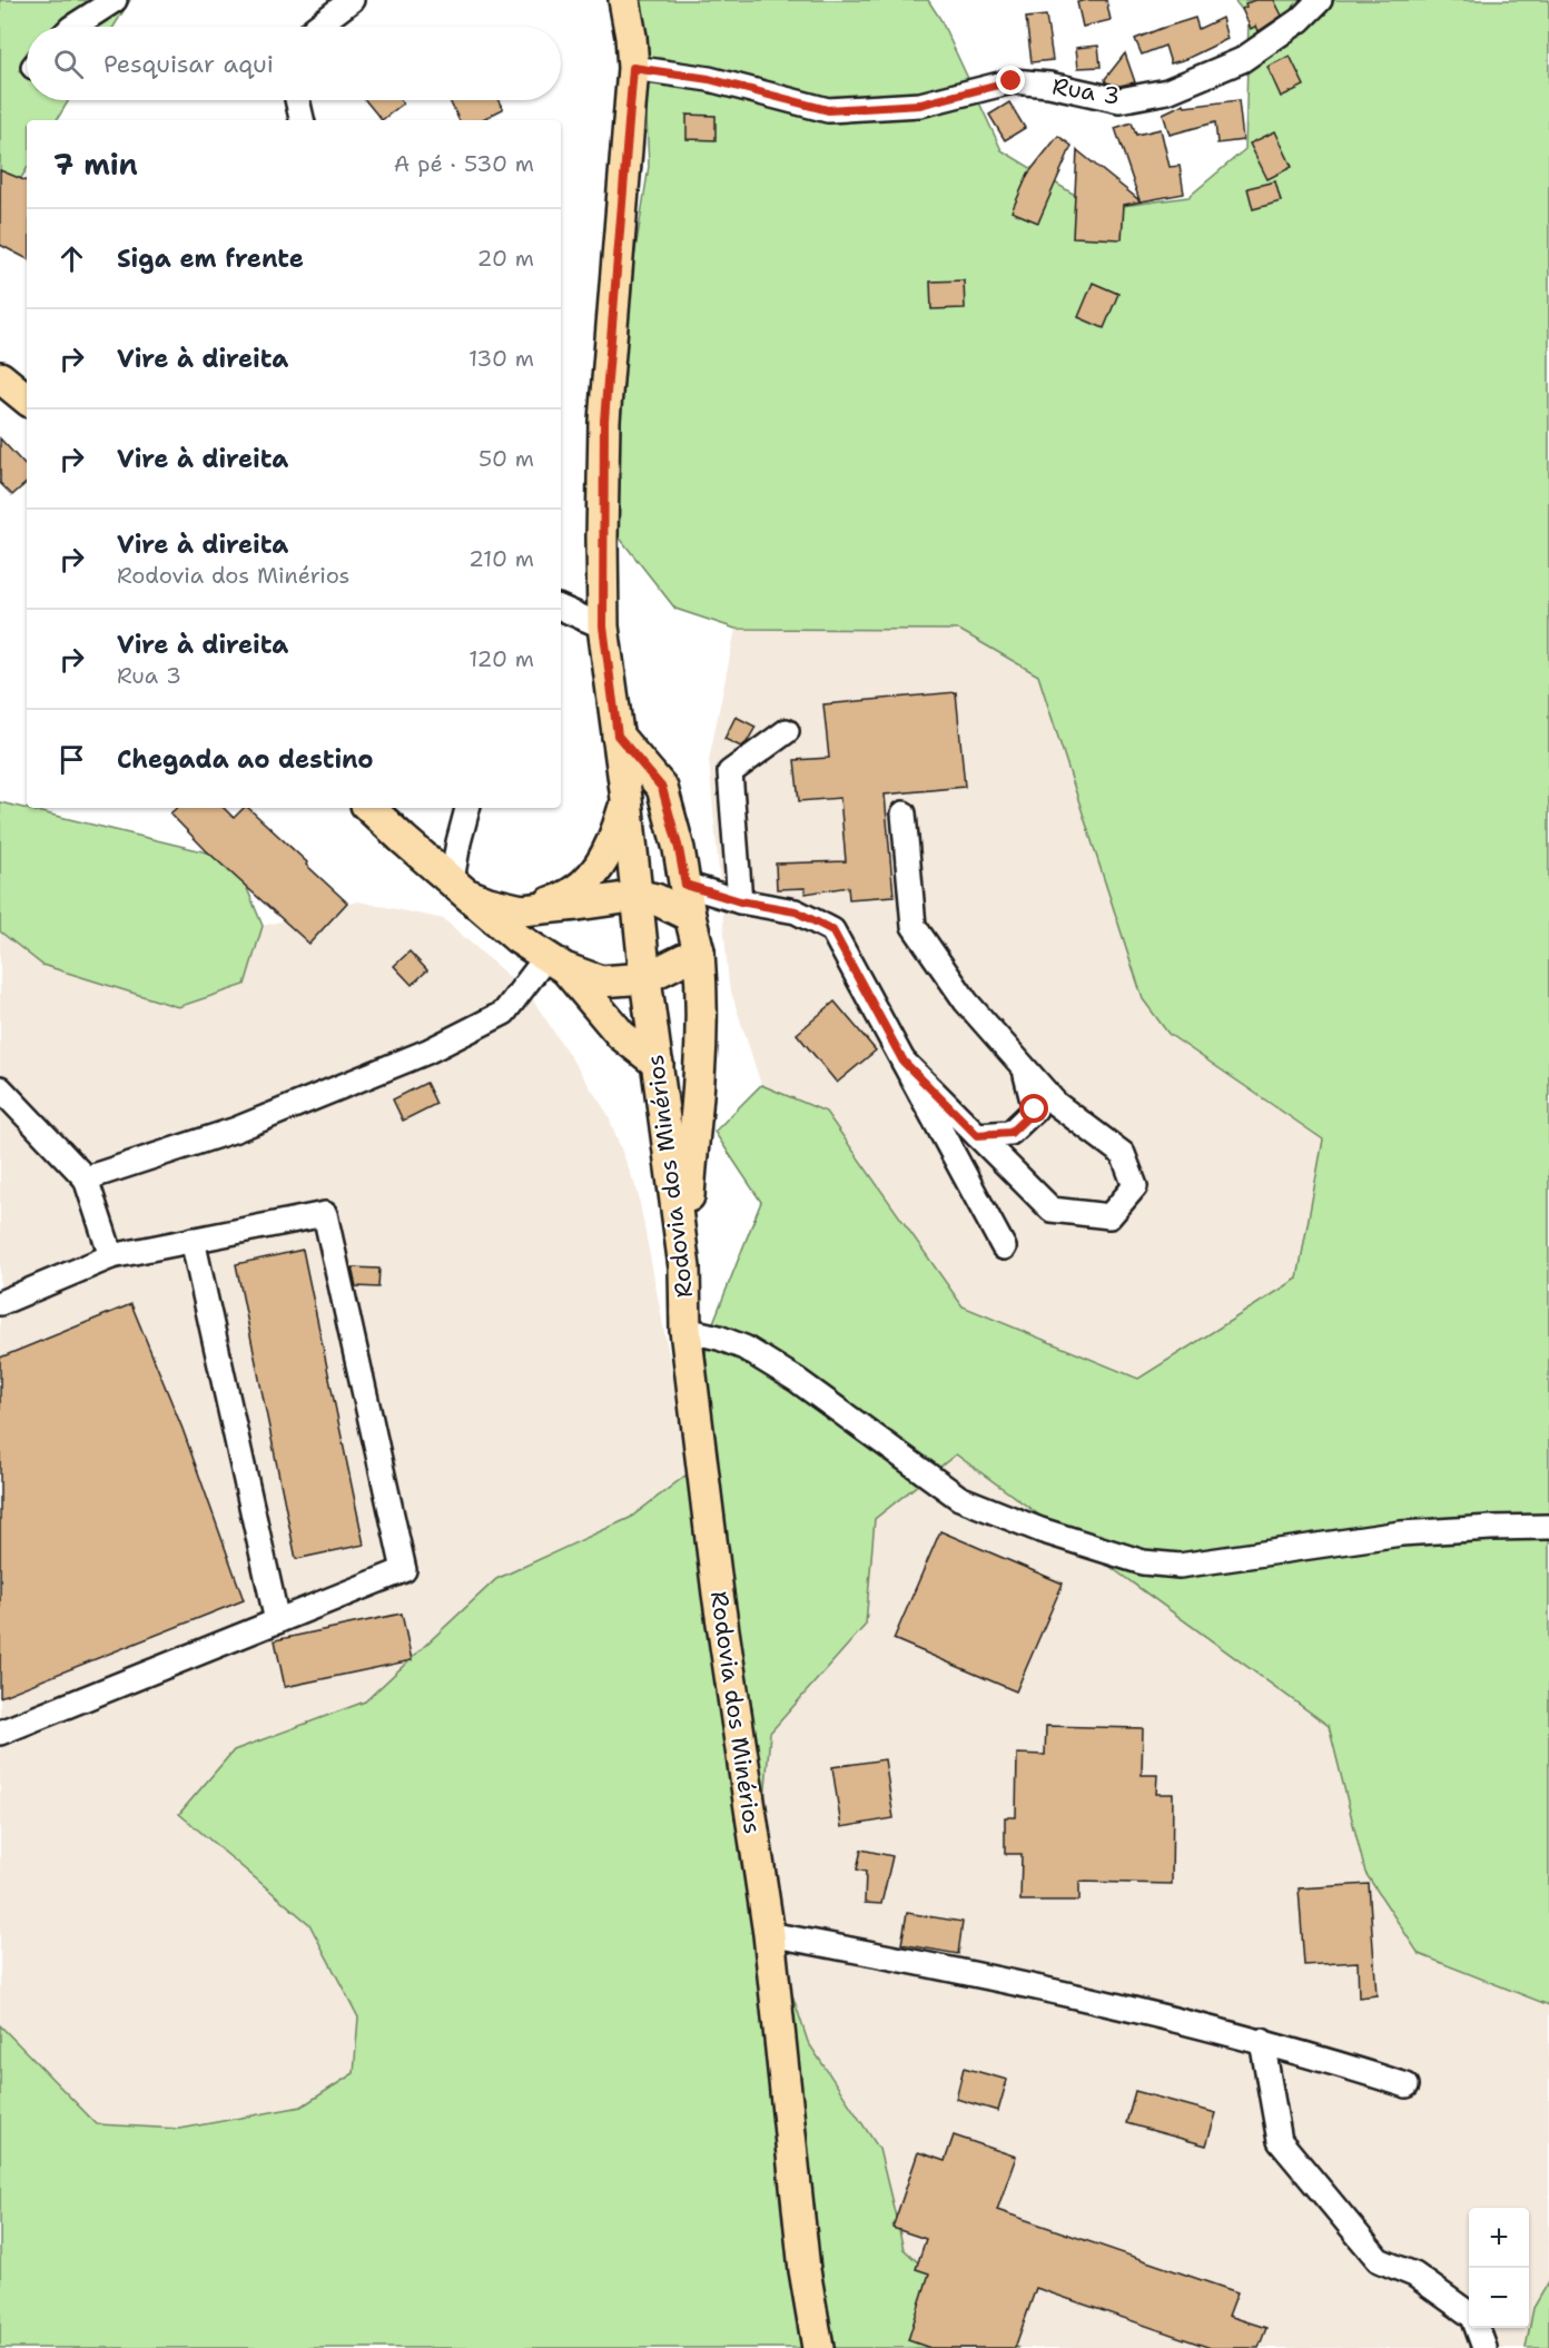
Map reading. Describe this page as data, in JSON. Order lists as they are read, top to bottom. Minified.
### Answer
{"streets":{"main road":["Rodovia dos Minérios"],"street":["Rua 3"]},"crossings":[["Rua 3","Rodovia dos Minérios"]],"page":{"search":"Pesquisar aqui","heading":["7 min","A pé · 530 m"],"list":[["Siga em frente","20 m"],["Vire à direita","130 m"],["Vire à direita","50 m"],["Vire à direita","Rodovia dos Minérios","210 m"],["Vire à direita","Rua 3","120 m"],"Chegada ao destino"],"map_buttons":["+","−"]}}
